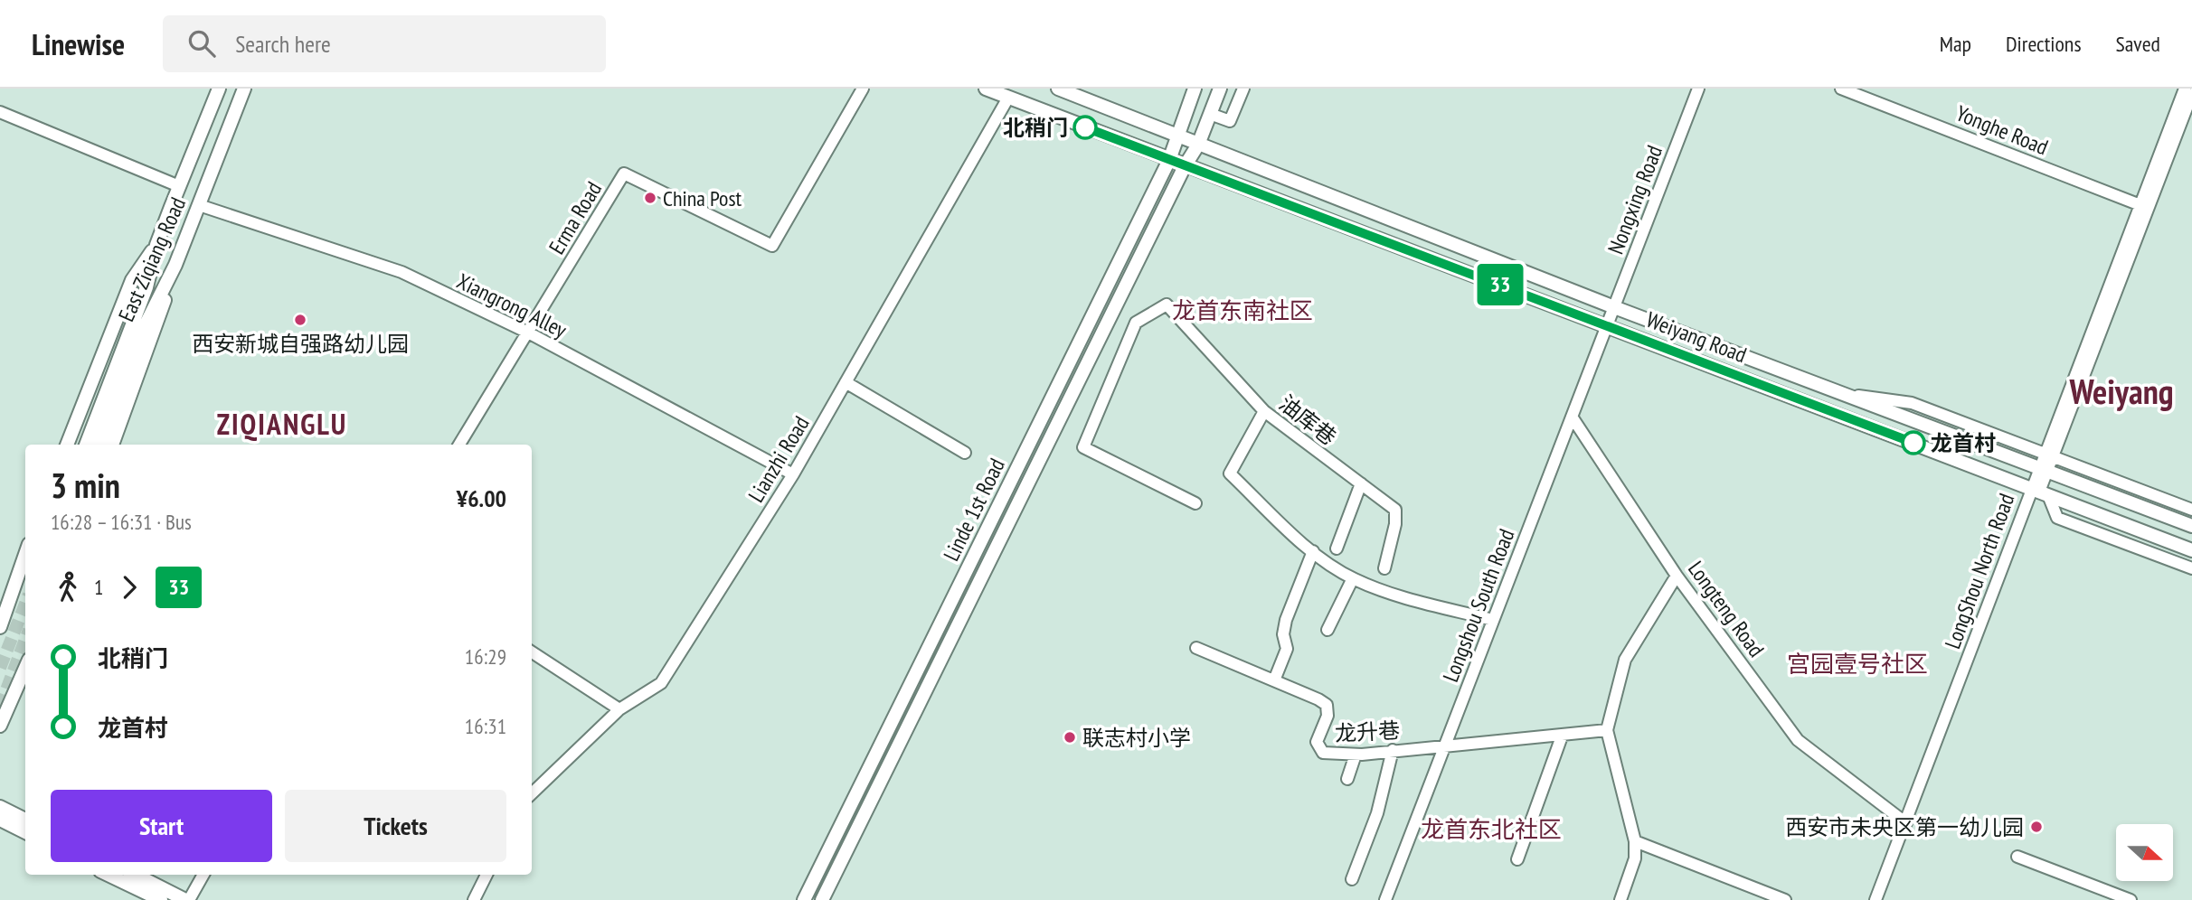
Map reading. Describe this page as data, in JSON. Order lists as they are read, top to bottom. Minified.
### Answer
{"streets":{"main road":["East Ziqiang Road","Weiyang Road","Linde 1st Road"],"street":["Yonghe Road","Nongxing Road","Erma Road","Xiangrong Alley","油库巷","Lianzhi Road","LongShou North Road","Longshou South Road","Longteng Road","龙升巷"]},"crossings":[["Yonghe Road","LongShou North Road"],["Nongxing Road","Weiyang Road"],["Nongxing Road","Longshou South Road"],["Erma Road","Xiangrong Alley"],["East Ziqiang Road","Xiangrong Alley"],["Xiangrong Alley","Lianzhi Road"],["Weiyang Road","Lianzhi Road"],["Weiyang Road","Linde 1st Road"],["Weiyang Road","LongShou North Road"],["Weiyang Road","Longshou South Road"],["LongShou North Road","Longteng Road"],["Longshou South Road","Longteng Road"],["Longshou South Road","龙升巷"]],"districts":["龙首东南社区","Weiyang","ZIQIANGLU","宫园壹号社区","龙首东北社区"],"places":["北稍门","China Post","西安新城自强路幼儿园","龙首村","联志村小学","西安市未央区第一幼儿园"],"lines":["bus line 33"],"north":"right","page":{"header":"Linewise","search":"Search here","nav":["Map","Directions","Saved"],"on_map":"33","heading":["3 min","16:28 – 16:31 · Bus","¥6.00"],"legs":["1","33"],"list":[{"name":"北稍门","value":"16:29"},{"name":"龙首村","value":"16:31"}],"buttons":["Start","Tickets"]}}
